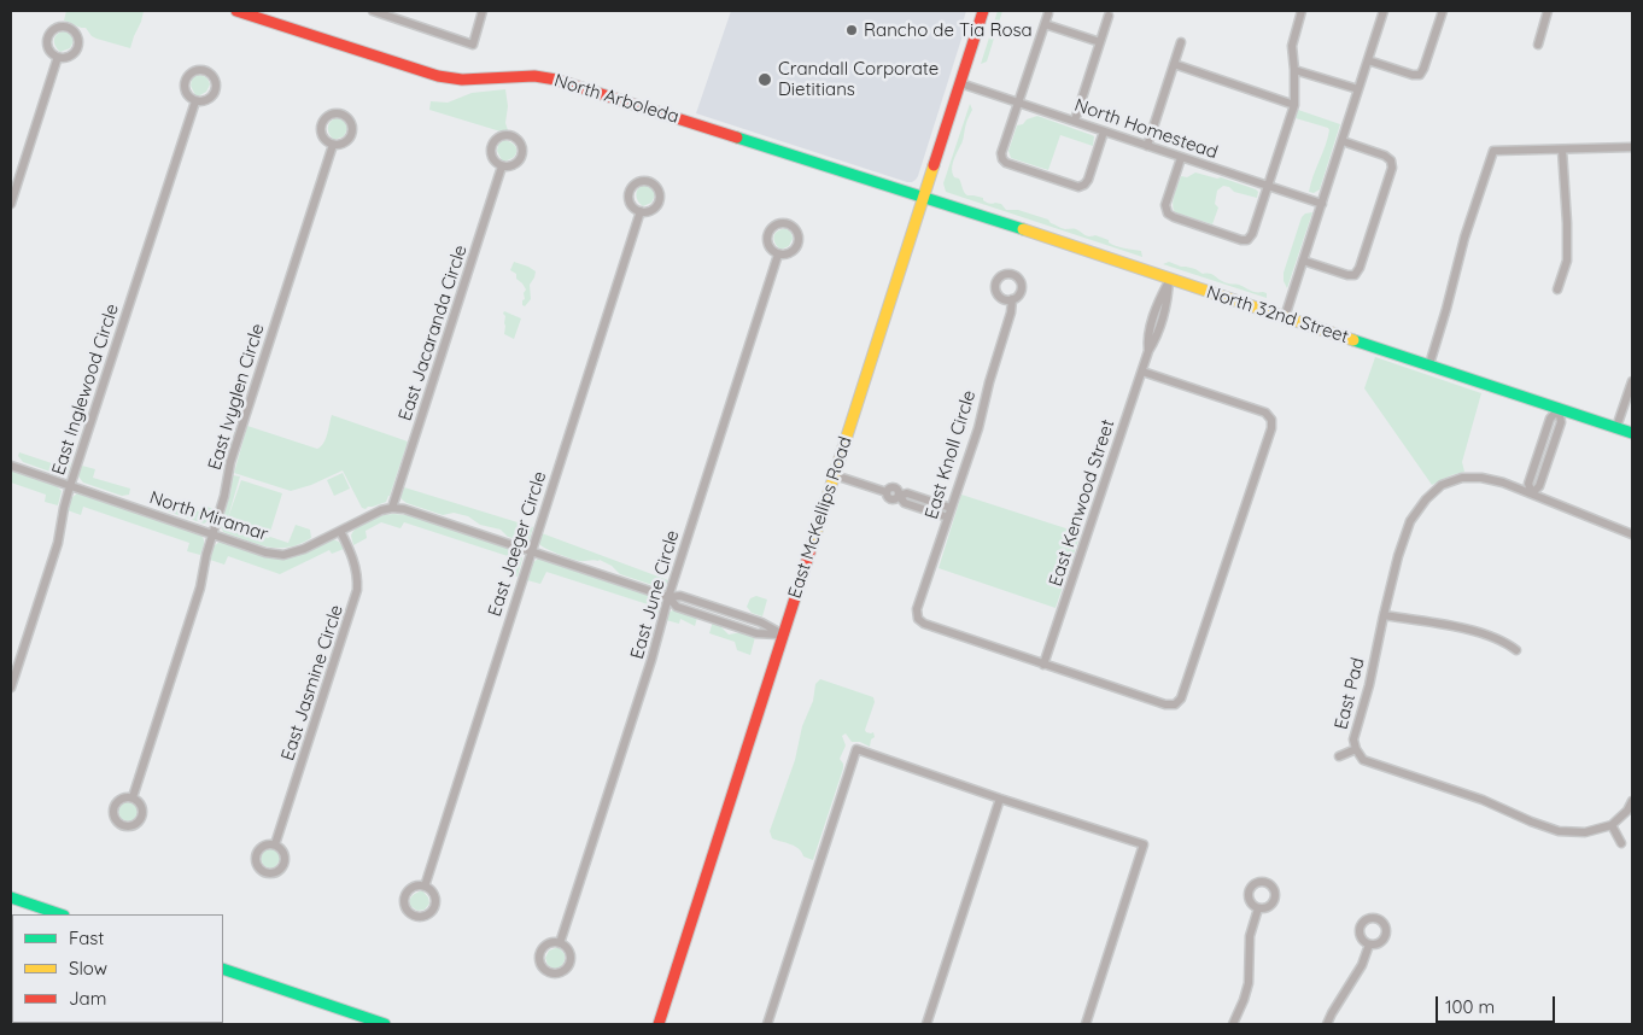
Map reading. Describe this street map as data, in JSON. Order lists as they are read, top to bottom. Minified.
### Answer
{"streets":{"street":["North Arboleda","North Homestead","North 32nd Street","East Jacaranda Circle","East Inglewood Circle","East Ivyglen Circle","East Knoll Circle","East Kenwood Street","North Miramar","East McKellips Road","East Jaeger Circle","East June Circle","East Jasmine Circle","East Pad"]},"crossings":[["North Arboleda","North 32nd Street"],["North Arboleda","East McKellips Road"],["North Homestead","East McKellips Road"],["North 32nd Street","East Kenwood Street"],["North 32nd Street","East McKellips Road"],["East Jacaranda Circle","North Miramar"],["East Inglewood Circle","North Miramar"],["East Ivyglen Circle","North Miramar"],["East Knoll Circle","East Kenwood Street"],["North Miramar","East Jasmine Circle"]],"places":["Rancho de Tia Rosa","Crandall Corporate Dietitians"],"legend":["Fast","Slow","Jam"],"scale_bar":"100 m"}
